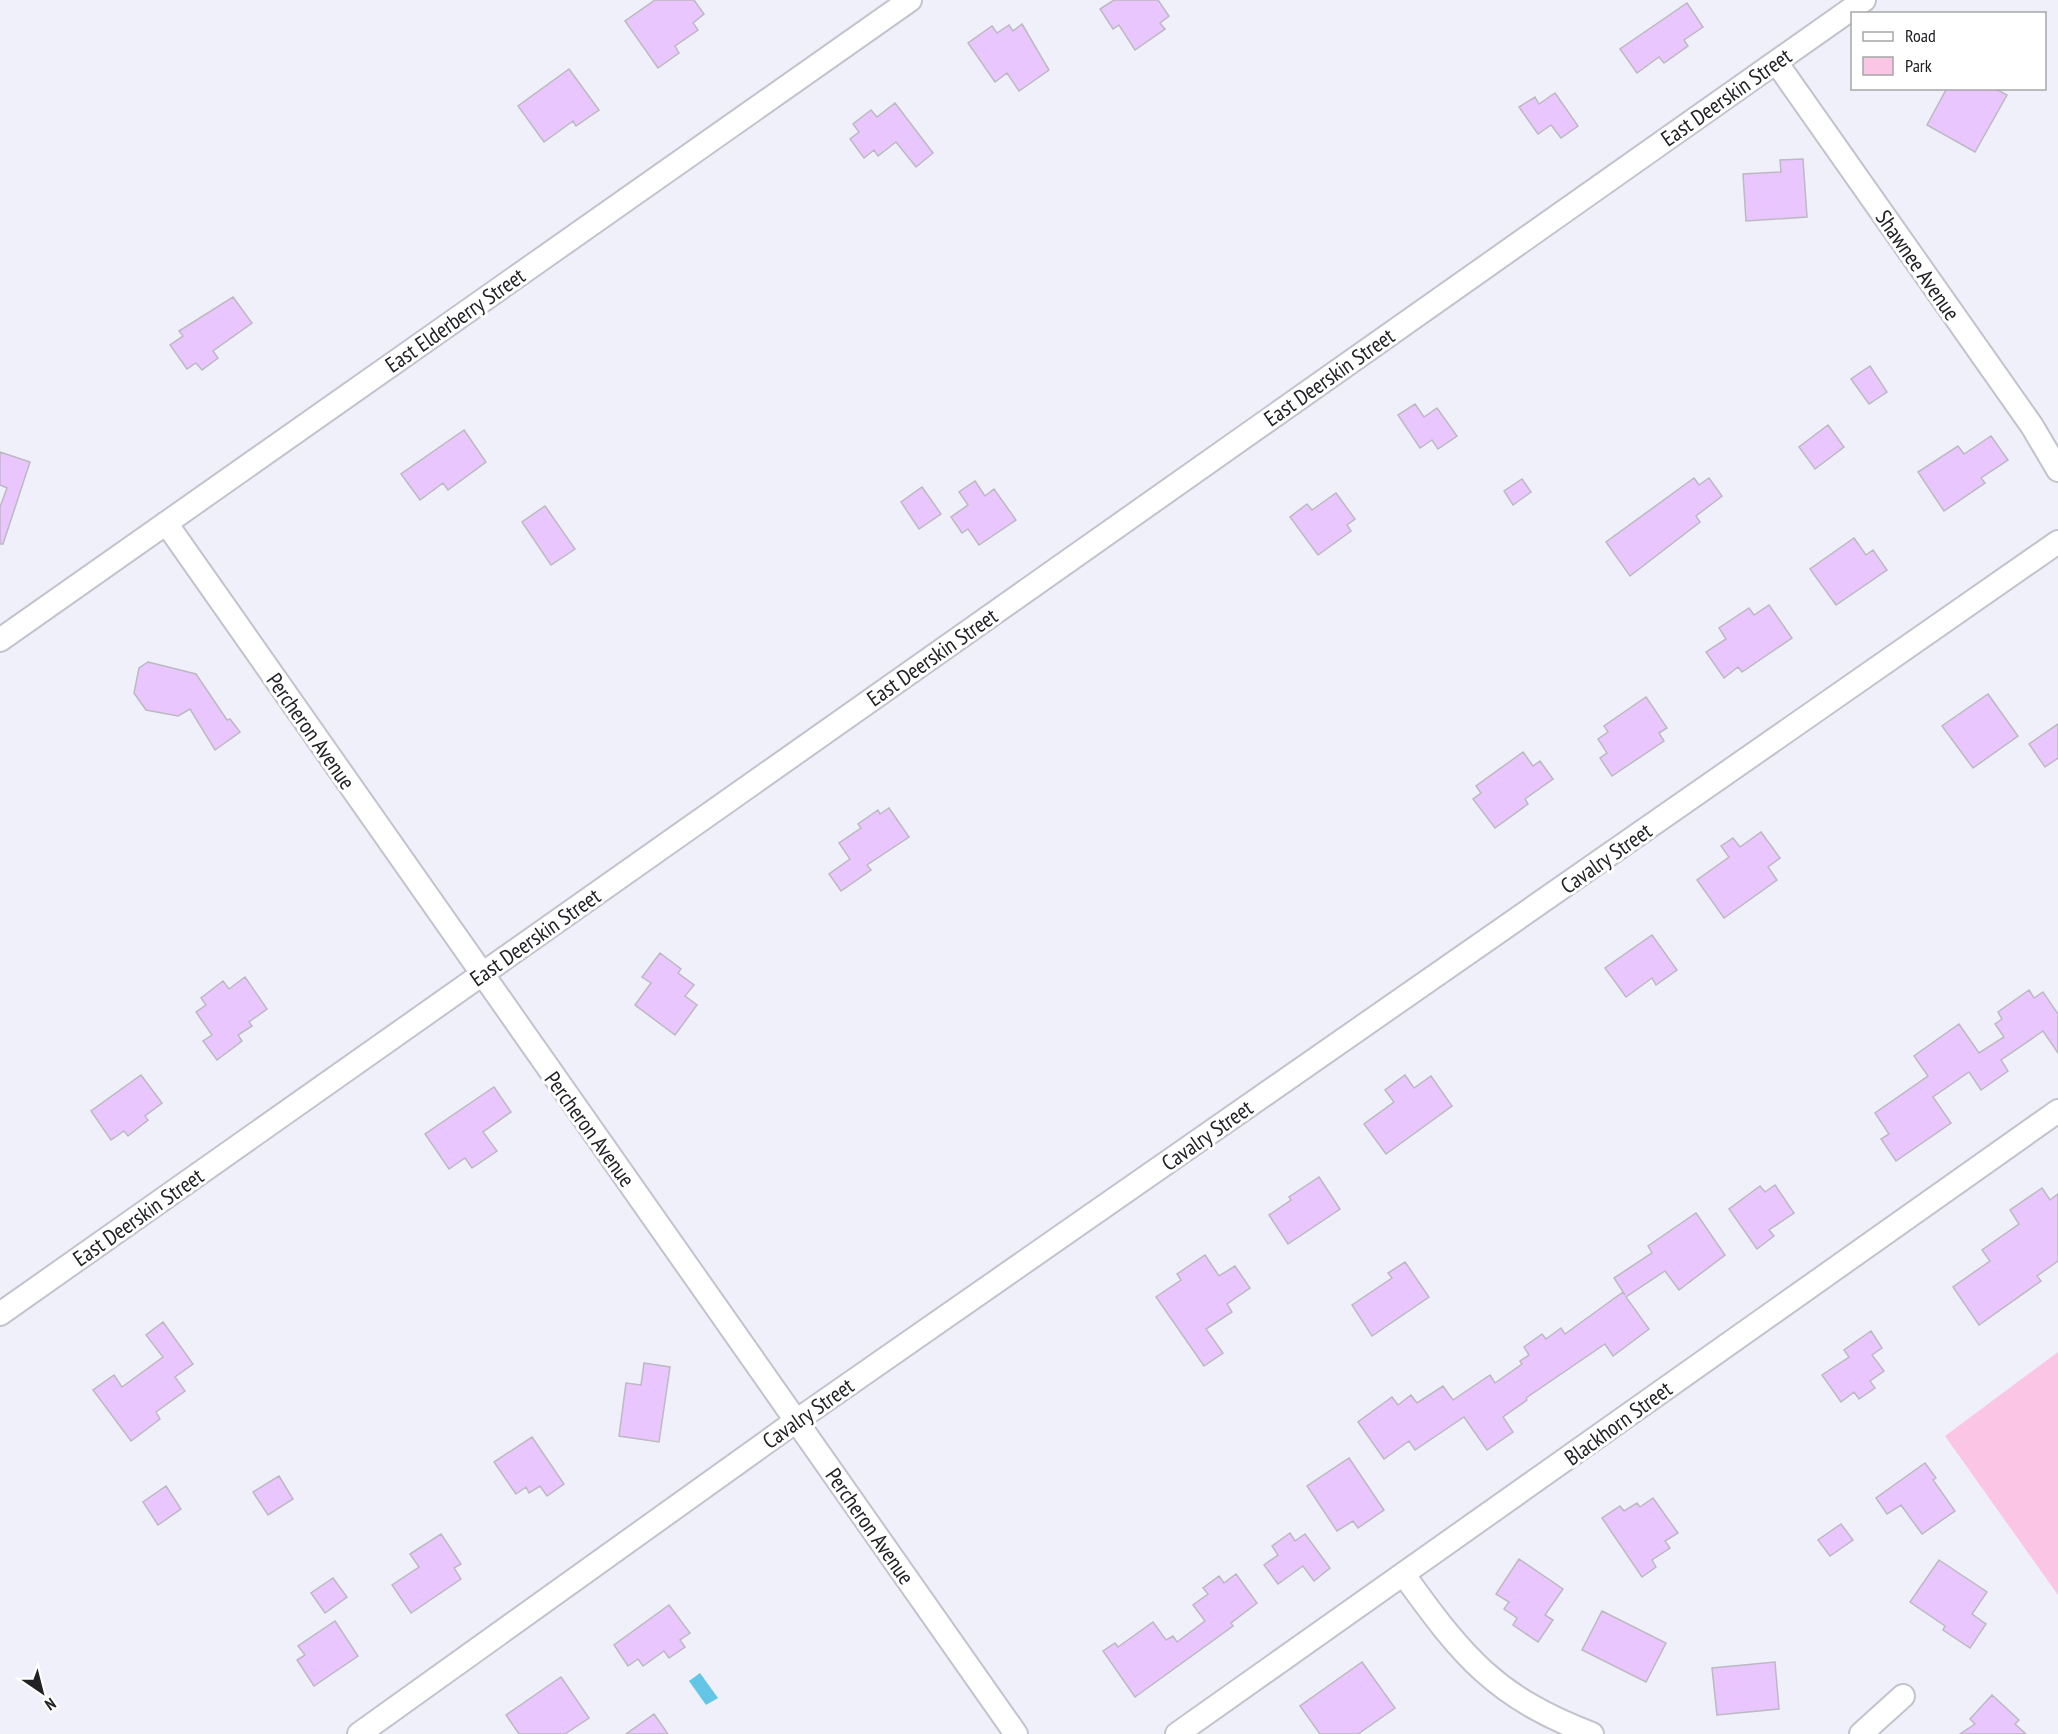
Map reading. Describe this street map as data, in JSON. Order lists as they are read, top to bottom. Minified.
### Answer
{"streets":{"street":["East Deerskin Street","Shawnee Avenue","East Elderberry Street","Percheron Avenue","Cavalry Street","Blackhorn Street"]},"crossings":[["East Deerskin Street","Shawnee Avenue"],["East Deerskin Street","Percheron Avenue"],["East Elderberry Street","Percheron Avenue"],["Percheron Avenue","Cavalry Street"]],"legend":["Road","Park"],"north":"bottom right"}
